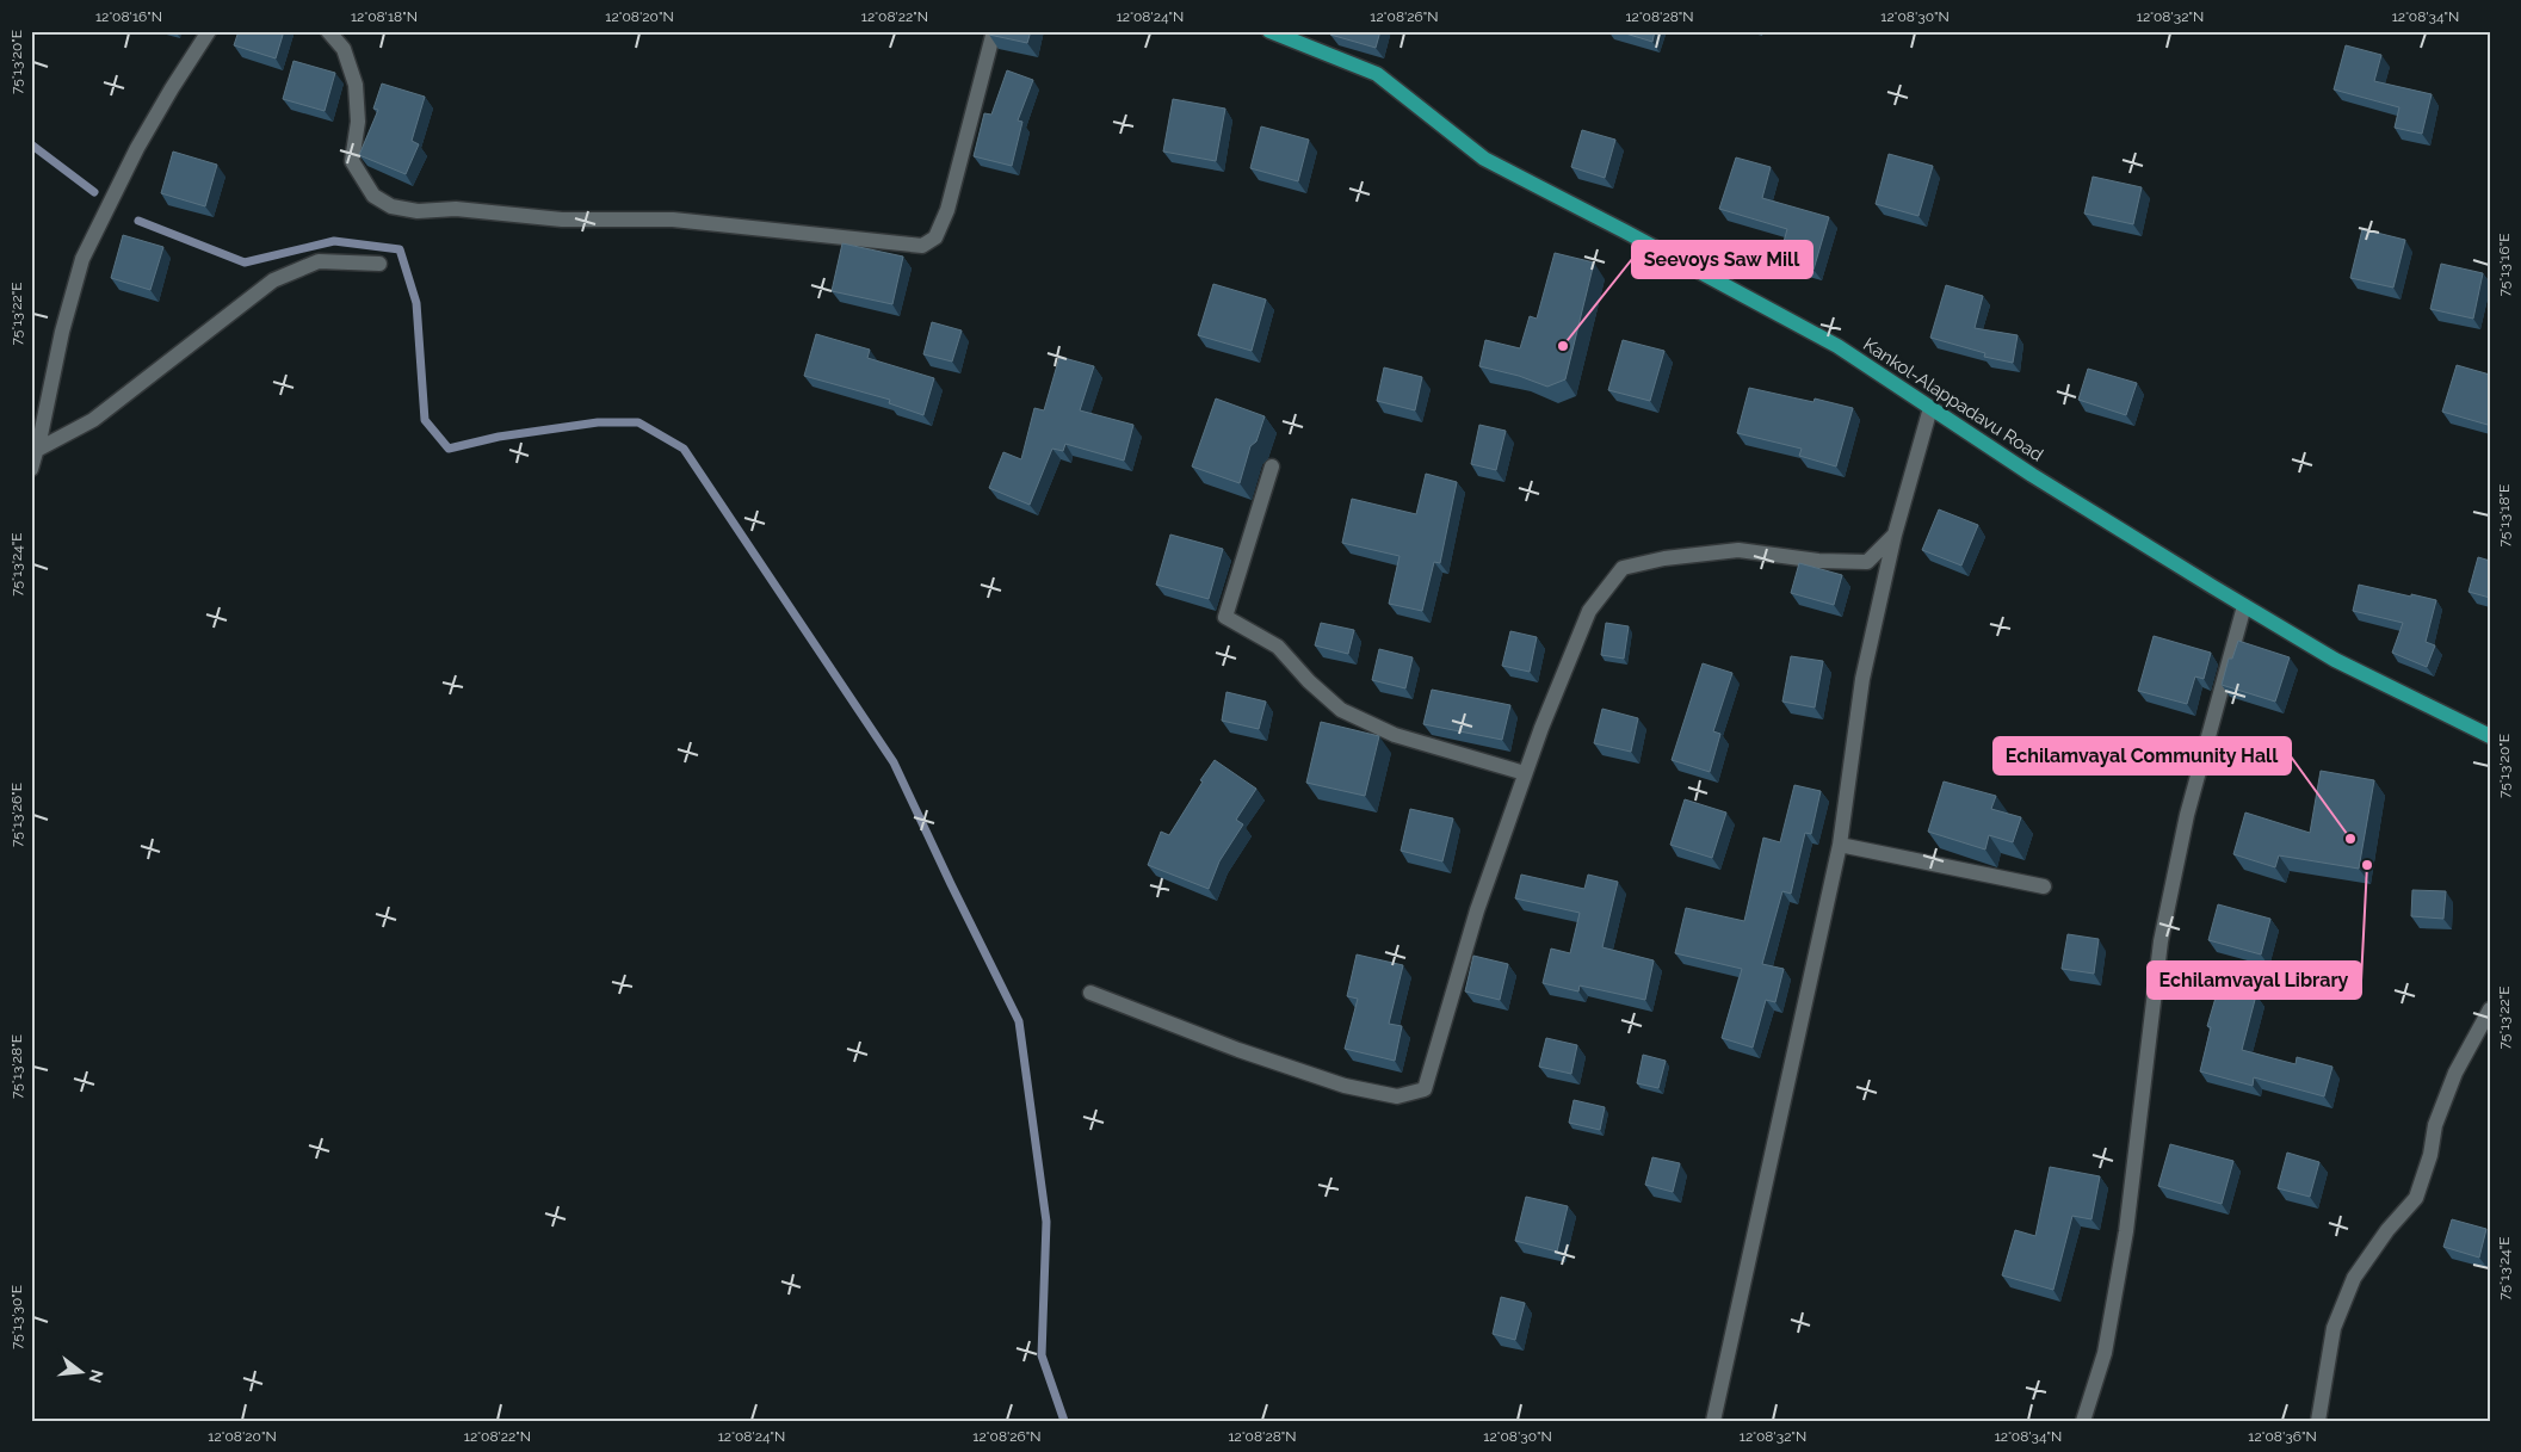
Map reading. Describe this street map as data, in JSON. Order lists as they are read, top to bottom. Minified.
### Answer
{"streets":{"main road":["Kankol-Alappadavu Road"]},"places":["Seevoys Saw Mill","Echilamvayal Community Hall","Echilamvayal Library"],"north":"right","coordinates":["12°08'16\"N","12°08'18\"N","12°08'20\"N","12°08'22\"N","12°08'24\"N","12°08'26\"N","12°08'28\"N","12°08'30\"N","12°08'32\"N","12°08'34\"N","75°13'20\"E","75°13'16\"E","75°13'22\"E","75°13'18\"E","75°13'24\"E","75°13'26\"E","75°13'28\"E","75°13'30\"E","12°08'36\"N"]}
